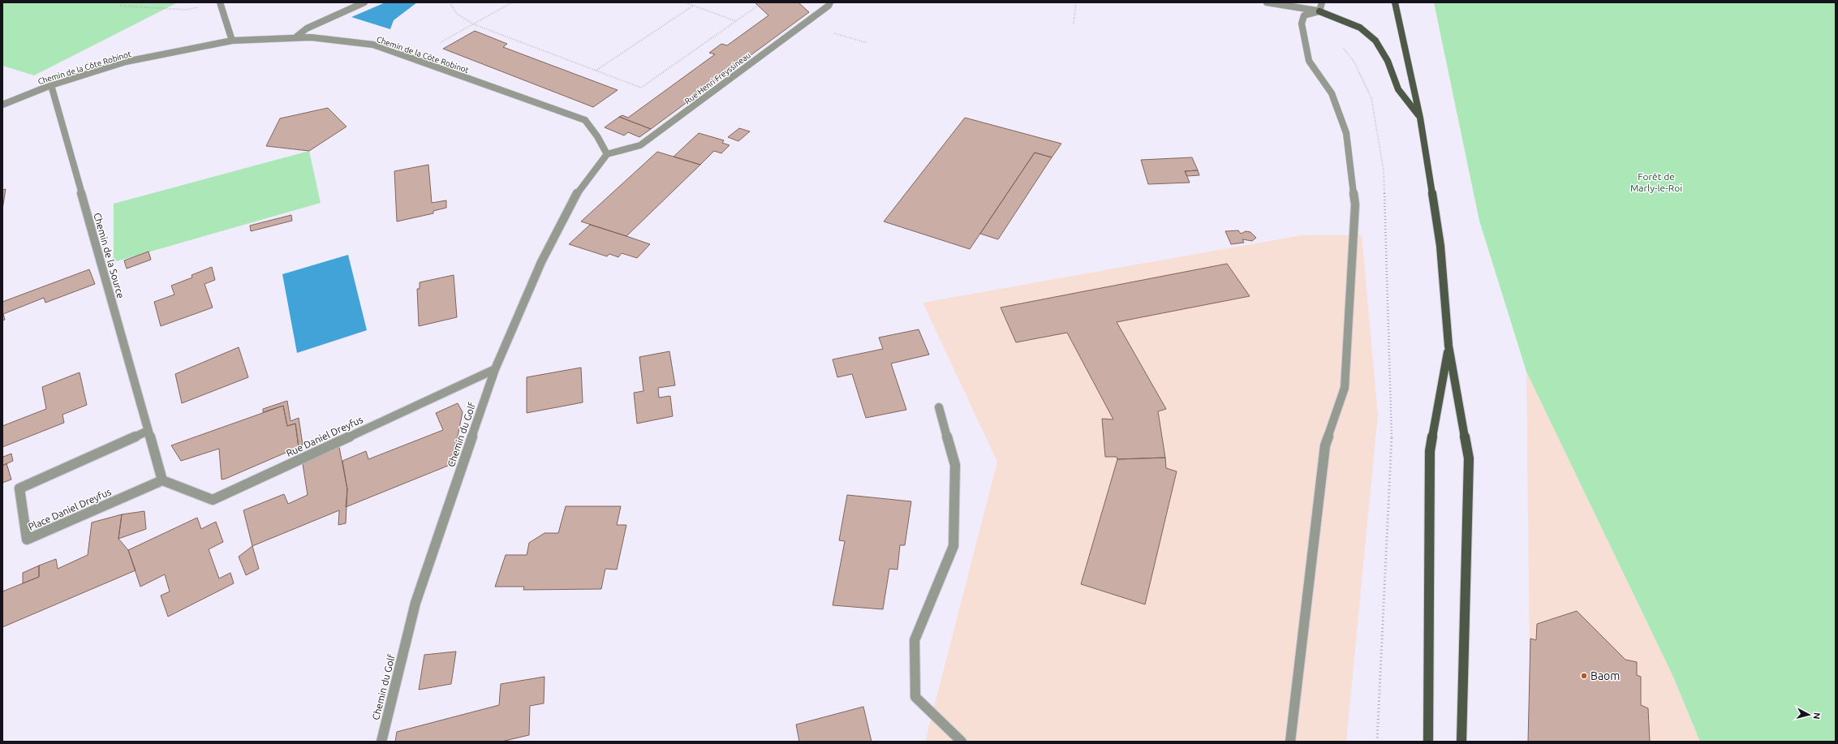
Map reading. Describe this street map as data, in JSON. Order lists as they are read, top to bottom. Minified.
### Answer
{"streets":{"street":["Chemin de la Côte Robinot","Rue Henri Freyssineau","Chemin de la Source","Chemin du Golf","Rue Daniel Dreyfus","Place Daniel Dreyfus"]},"crossings":[["Chemin de la Côte Robinot","Rue Henri Freyssineau"],["Chemin de la Côte Robinot","Chemin de la Source"],["Chemin de la Côte Robinot","Chemin du Golf"],["Rue Henri Freyssineau","Chemin du Golf"],["Chemin de la Source","Place Daniel Dreyfus"],["Chemin du Golf","Rue Daniel Dreyfus"],["Rue Daniel Dreyfus","Place Daniel Dreyfus"]],"parks":["Forêt de Marly-le-Roi"],"places":["Baom"],"north":"right"}
